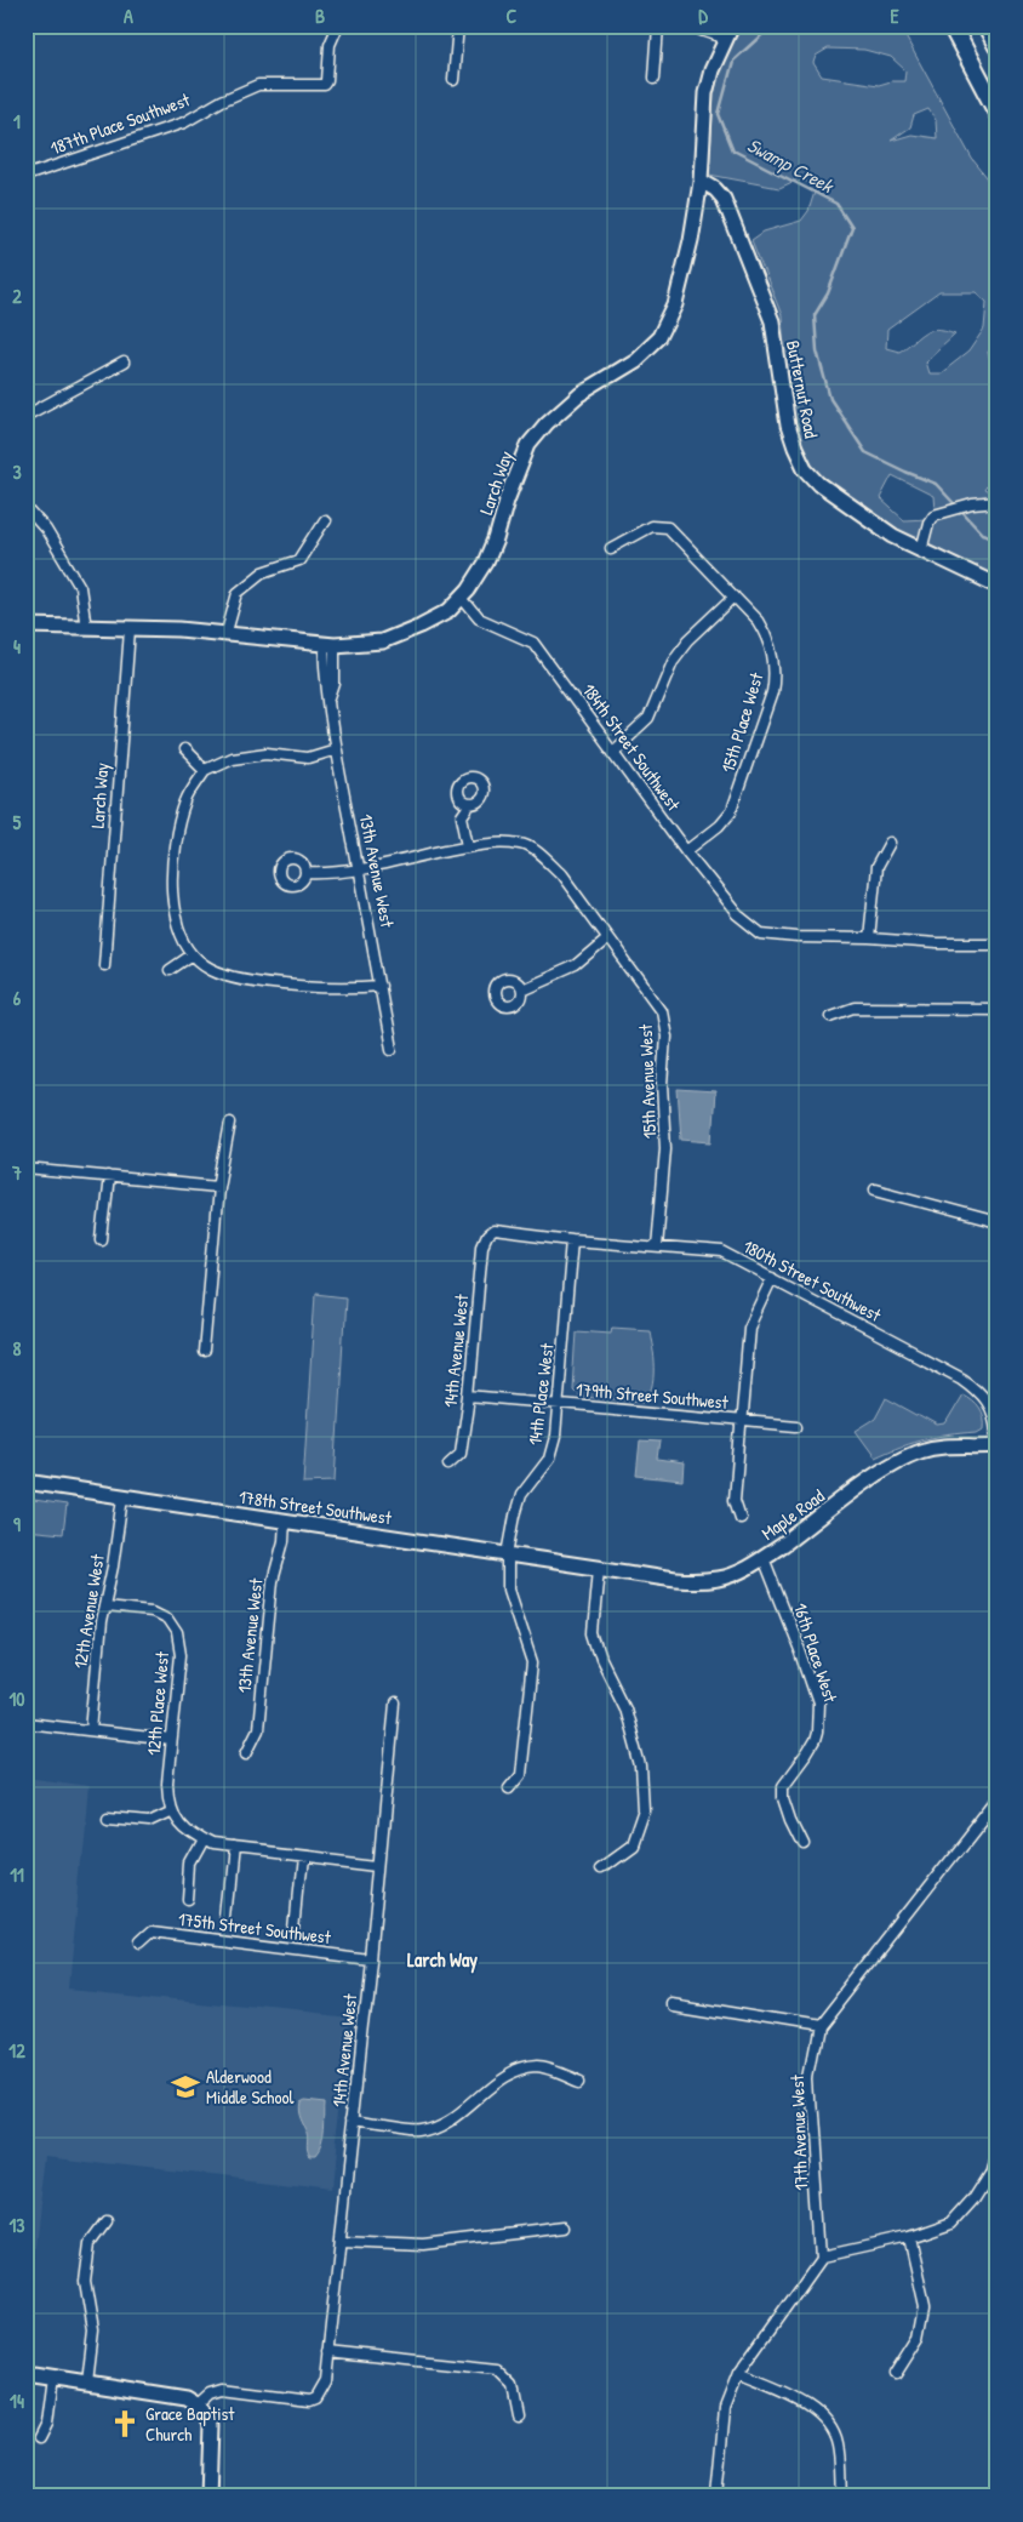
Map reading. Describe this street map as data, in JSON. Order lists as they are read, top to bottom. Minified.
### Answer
{"streets":{"street":["187th Place Southwest","Butternut Road","Larch Way","15th Place West","184th Street Southwest","13th Avenue West","15th Avenue West","180th Street Southwest","14th Avenue West","14th Place West","179th Street Southwest","178th Street Southwest","Maple Road","12th Avenue West","16th Place West","12th Place West","175th Street Southwest","17th Avenue West"]},"crossings":[["Butternut Road","Larch Way"],["Larch Way","184th Street Southwest"],["Larch Way","13th Avenue West"],["15th Place West","184th Street Southwest"],["13th Avenue West","15th Avenue West"],["13th Avenue West","178th Street Southwest"],["15th Avenue West","180th Street Southwest"],["180th Street Southwest","14th Avenue West"],["180th Street Southwest","14th Place West"],["180th Street Southwest","Maple Road"],["14th Avenue West","179th Street Southwest"],["14th Avenue West","175th Street Southwest"],["14th Place West","179th Street Southwest"],["14th Place West","178th Street Southwest"],["178th Street Southwest","Maple Road"],["178th Street Southwest","12th Avenue West"],["Maple Road","16th Place West"],["12th Avenue West","12th Place West"]],"districts":["Larch Way"],"water":["Swamp Creek"],"places":{"school or university":["Alderwood Middle School"],"church":["Grace Baptist Church"]},"grid":{"columns":["A","B","C","D","E"],"rows":["1","2","3","4","5","6","7","8","9","10","11","12","13","14"]}}
